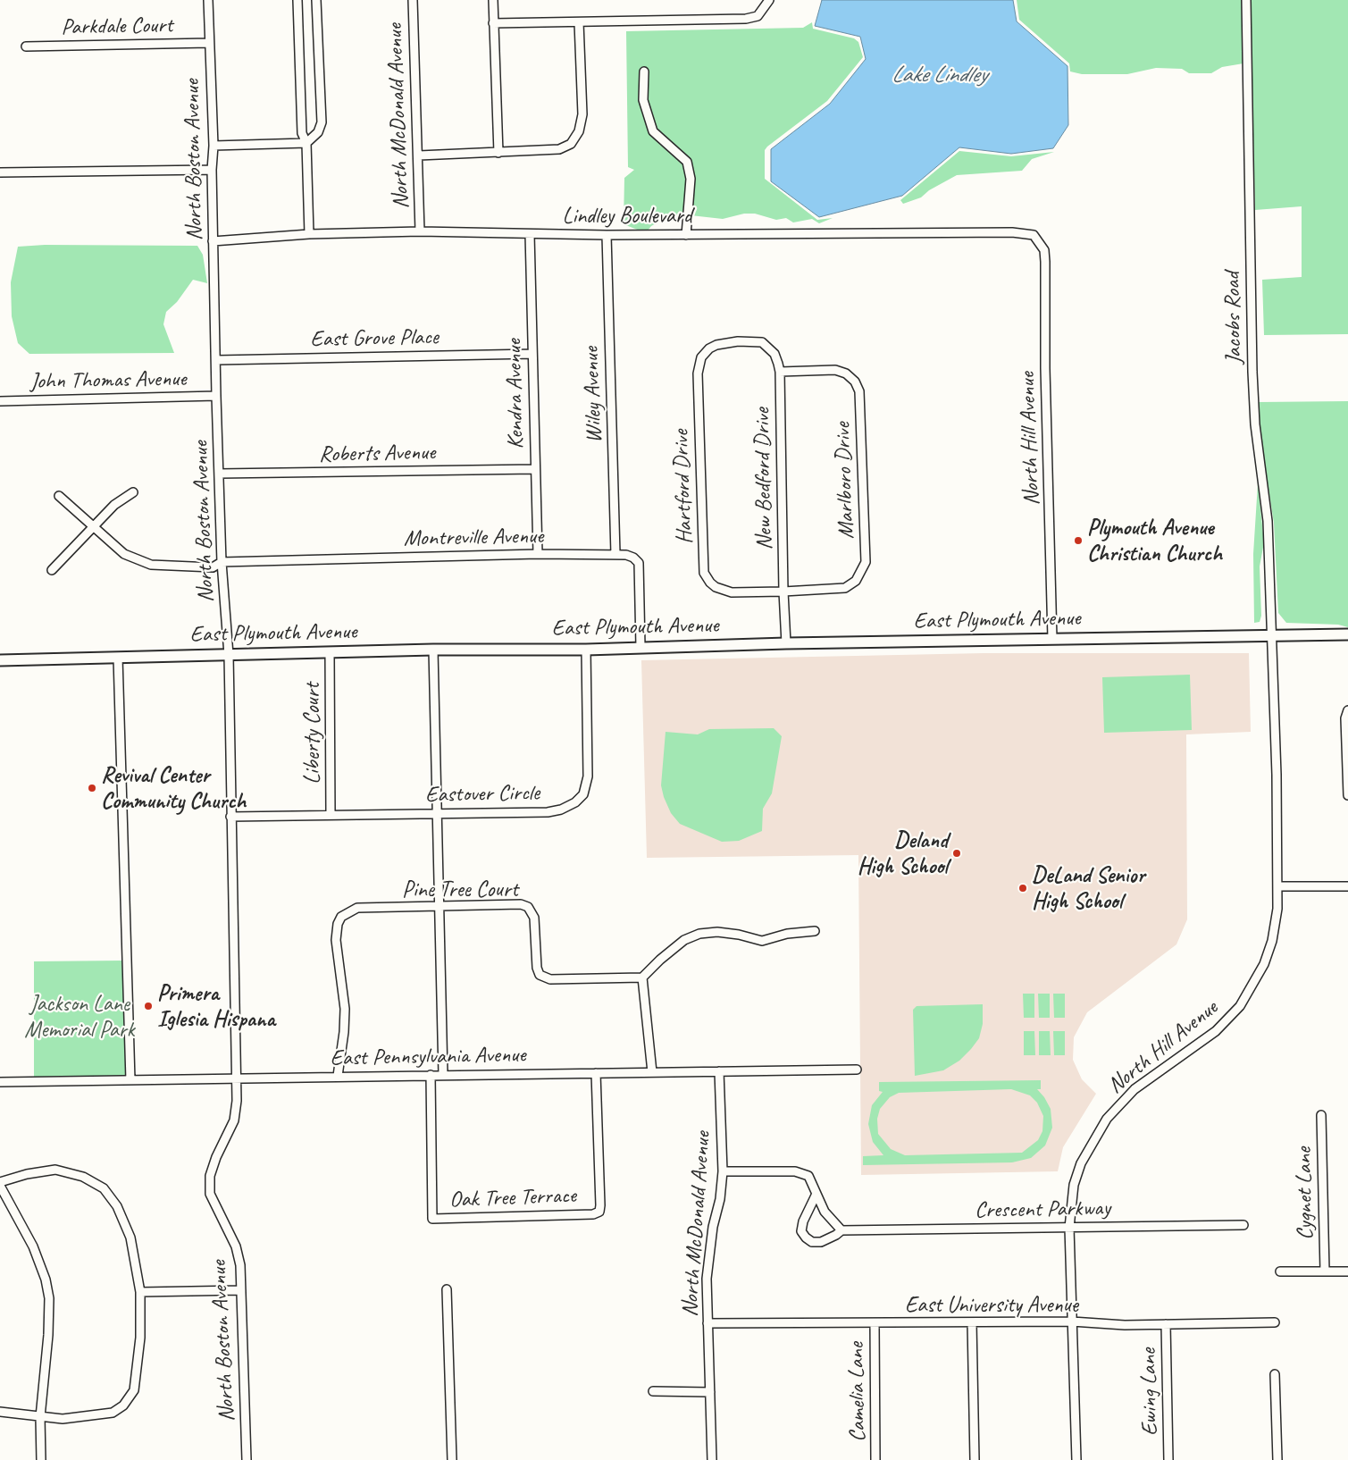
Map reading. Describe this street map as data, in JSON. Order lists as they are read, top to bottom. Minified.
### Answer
{"streets":{"main road":["East Plymouth Avenue"],"street":["Parkdale Court","North McDonald Avenue","North Boston Avenue","Lindley Boulevard","Jacobs Road","East Grove Place","John Thomas Avenue","Kendra Avenue","Wiley Avenue","North Hill Avenue","Roberts Avenue","New Bedford Drive","Marlboro Drive","Hartford Drive","Montreville Avenue","Liberty Court","Eastover Circle","Pine Tree Court","East Pennsylvania Avenue","Cygnet Lane","Oak Tree Terrace","Crescent Parkway","East University Avenue","Camelia Lane","Ewing Lane"]},"crossings":[["Parkdale Court","North Boston Avenue"],["North McDonald Avenue","Lindley Boulevard"],["North McDonald Avenue","East Pennsylvania Avenue"],["North McDonald Avenue","East University Avenue"],["North Boston Avenue","Lindley Boulevard"],["North Boston Avenue","East Grove Place"],["North Boston Avenue","John Thomas Avenue"],["North Boston Avenue","Roberts Avenue"],["North Boston Avenue","Montreville Avenue"],["North Boston Avenue","East Plymouth Avenue"],["North Boston Avenue","Eastover Circle"],["North Boston Avenue","East Pennsylvania Avenue"],["Lindley Boulevard","Kendra Avenue"],["Lindley Boulevard","Wiley Avenue"],["Lindley Boulevard","North Hill Avenue"],["Jacobs Road","North Hill Avenue"],["Jacobs Road","East Plymouth Avenue"],["East Grove Place","Kendra Avenue"],["Kendra Avenue","Roberts Avenue"],["Kendra Avenue","Montreville Avenue"],["Wiley Avenue","Montreville Avenue"],["North Hill Avenue","East Plymouth Avenue"],["North Hill Avenue","Crescent Parkway"],["North Hill Avenue","East University Avenue"],["New Bedford Drive","Marlboro Drive"],["New Bedford Drive","Hartford Drive"],["New Bedford Drive","East Plymouth Avenue"],["Marlboro Drive","Hartford Drive"],["Montreville Avenue","East Plymouth Avenue"],["East Plymouth Avenue","Liberty Court"],["East Plymouth Avenue","Eastover Circle"],["Liberty Court","Eastover Circle"],["Pine Tree Court","East Pennsylvania Avenue"],["East Pennsylvania Avenue","Oak Tree Terrace"],["East University Avenue","Camelia Lane"],["East University Avenue","Ewing Lane"]],"water":["Lake Lindley"],"parks":["Jackson Lane Memorial Park"],"places":["Plymouth Avenue Christian Church","Revival Center Community Church","Deland High School","DeLand Senior High School","Primera Iglesia Hispana"]}
